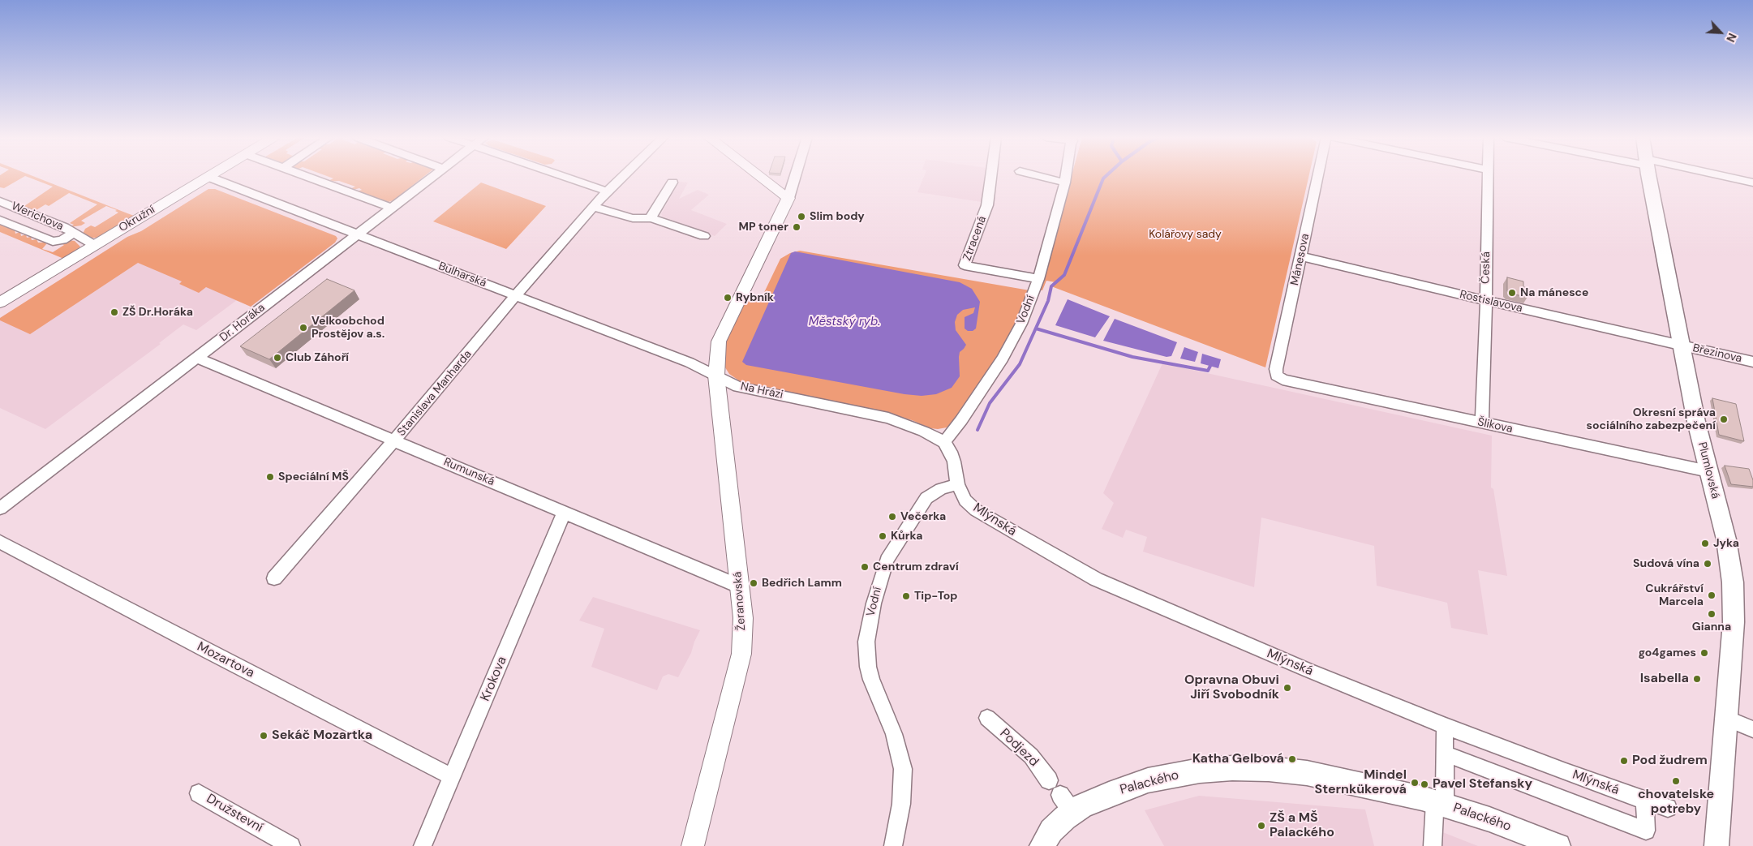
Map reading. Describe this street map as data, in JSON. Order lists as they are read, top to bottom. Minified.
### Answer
{"streets":{"main road":["Plumlovská","Palackého"],"street":["Werichova","Okružní","Ztracená","Mánesova","Česká","Bulharská","Rostislavova","Vodní","Dr. Horáka","Březinova","Na Hrázi","Stanislava Manharda","Šlikova","Rumunská","Mlýnská","Žeranovská","Mozartova","Krokova","Podjezd","Družstevní"]},"crossings":[["Werichova","Okružní"],["Okružní","Bulharská"],["Ztracená","Vodní"],["Mánesova","Rostislavova"],["Mánesova","Šlikova"],["Česká","Rostislavova"],["Česká","Šlikova"],["Bulharská","Dr. Horáka"],["Bulharská","Na Hrázi"],["Bulharská","Stanislava Manharda"],["Bulharská","Žeranovská"],["Rostislavova","Březinova"],["Rostislavova","Plumlovská"],["Vodní","Na Hrázi"],["Vodní","Mlýnská"],["Dr. Horáka","Rumunská"],["Březinova","Plumlovská"],["Na Hrázi","Žeranovská"],["Stanislava Manharda","Rumunská"],["Šlikova","Plumlovská"],["Rumunská","Žeranovská"],["Rumunská","Krokova"],["Mozartova","Krokova"]],"water":["Městský ryb."],"parks":["Kolářovy sady"],"places":["Slim body","MP toner","Na mánesce","Rybník","ZŠ Dr.Horáka","Velkoobchod Prostějov a.s.","Club Záhoří","Okresní správa sociálního zabezpečení","Speciální MŠ","Večerka","Kůrka","Jyka","Sudová vína","Centrum zdraví","Bedřich Lamm","Cukrářství Marcela","Tip-Top","Gianna","go4games","Isabella","Opravna Obuvi Jiří Svobodník","Sekáč Mozartka","Katha Gelbová","Pod žudrem","chovatelske potreby","Mindel Sternkükerová","Pavel Stefansky","ZŠ a MŠ Palackého"],"north":"bottom right"}
